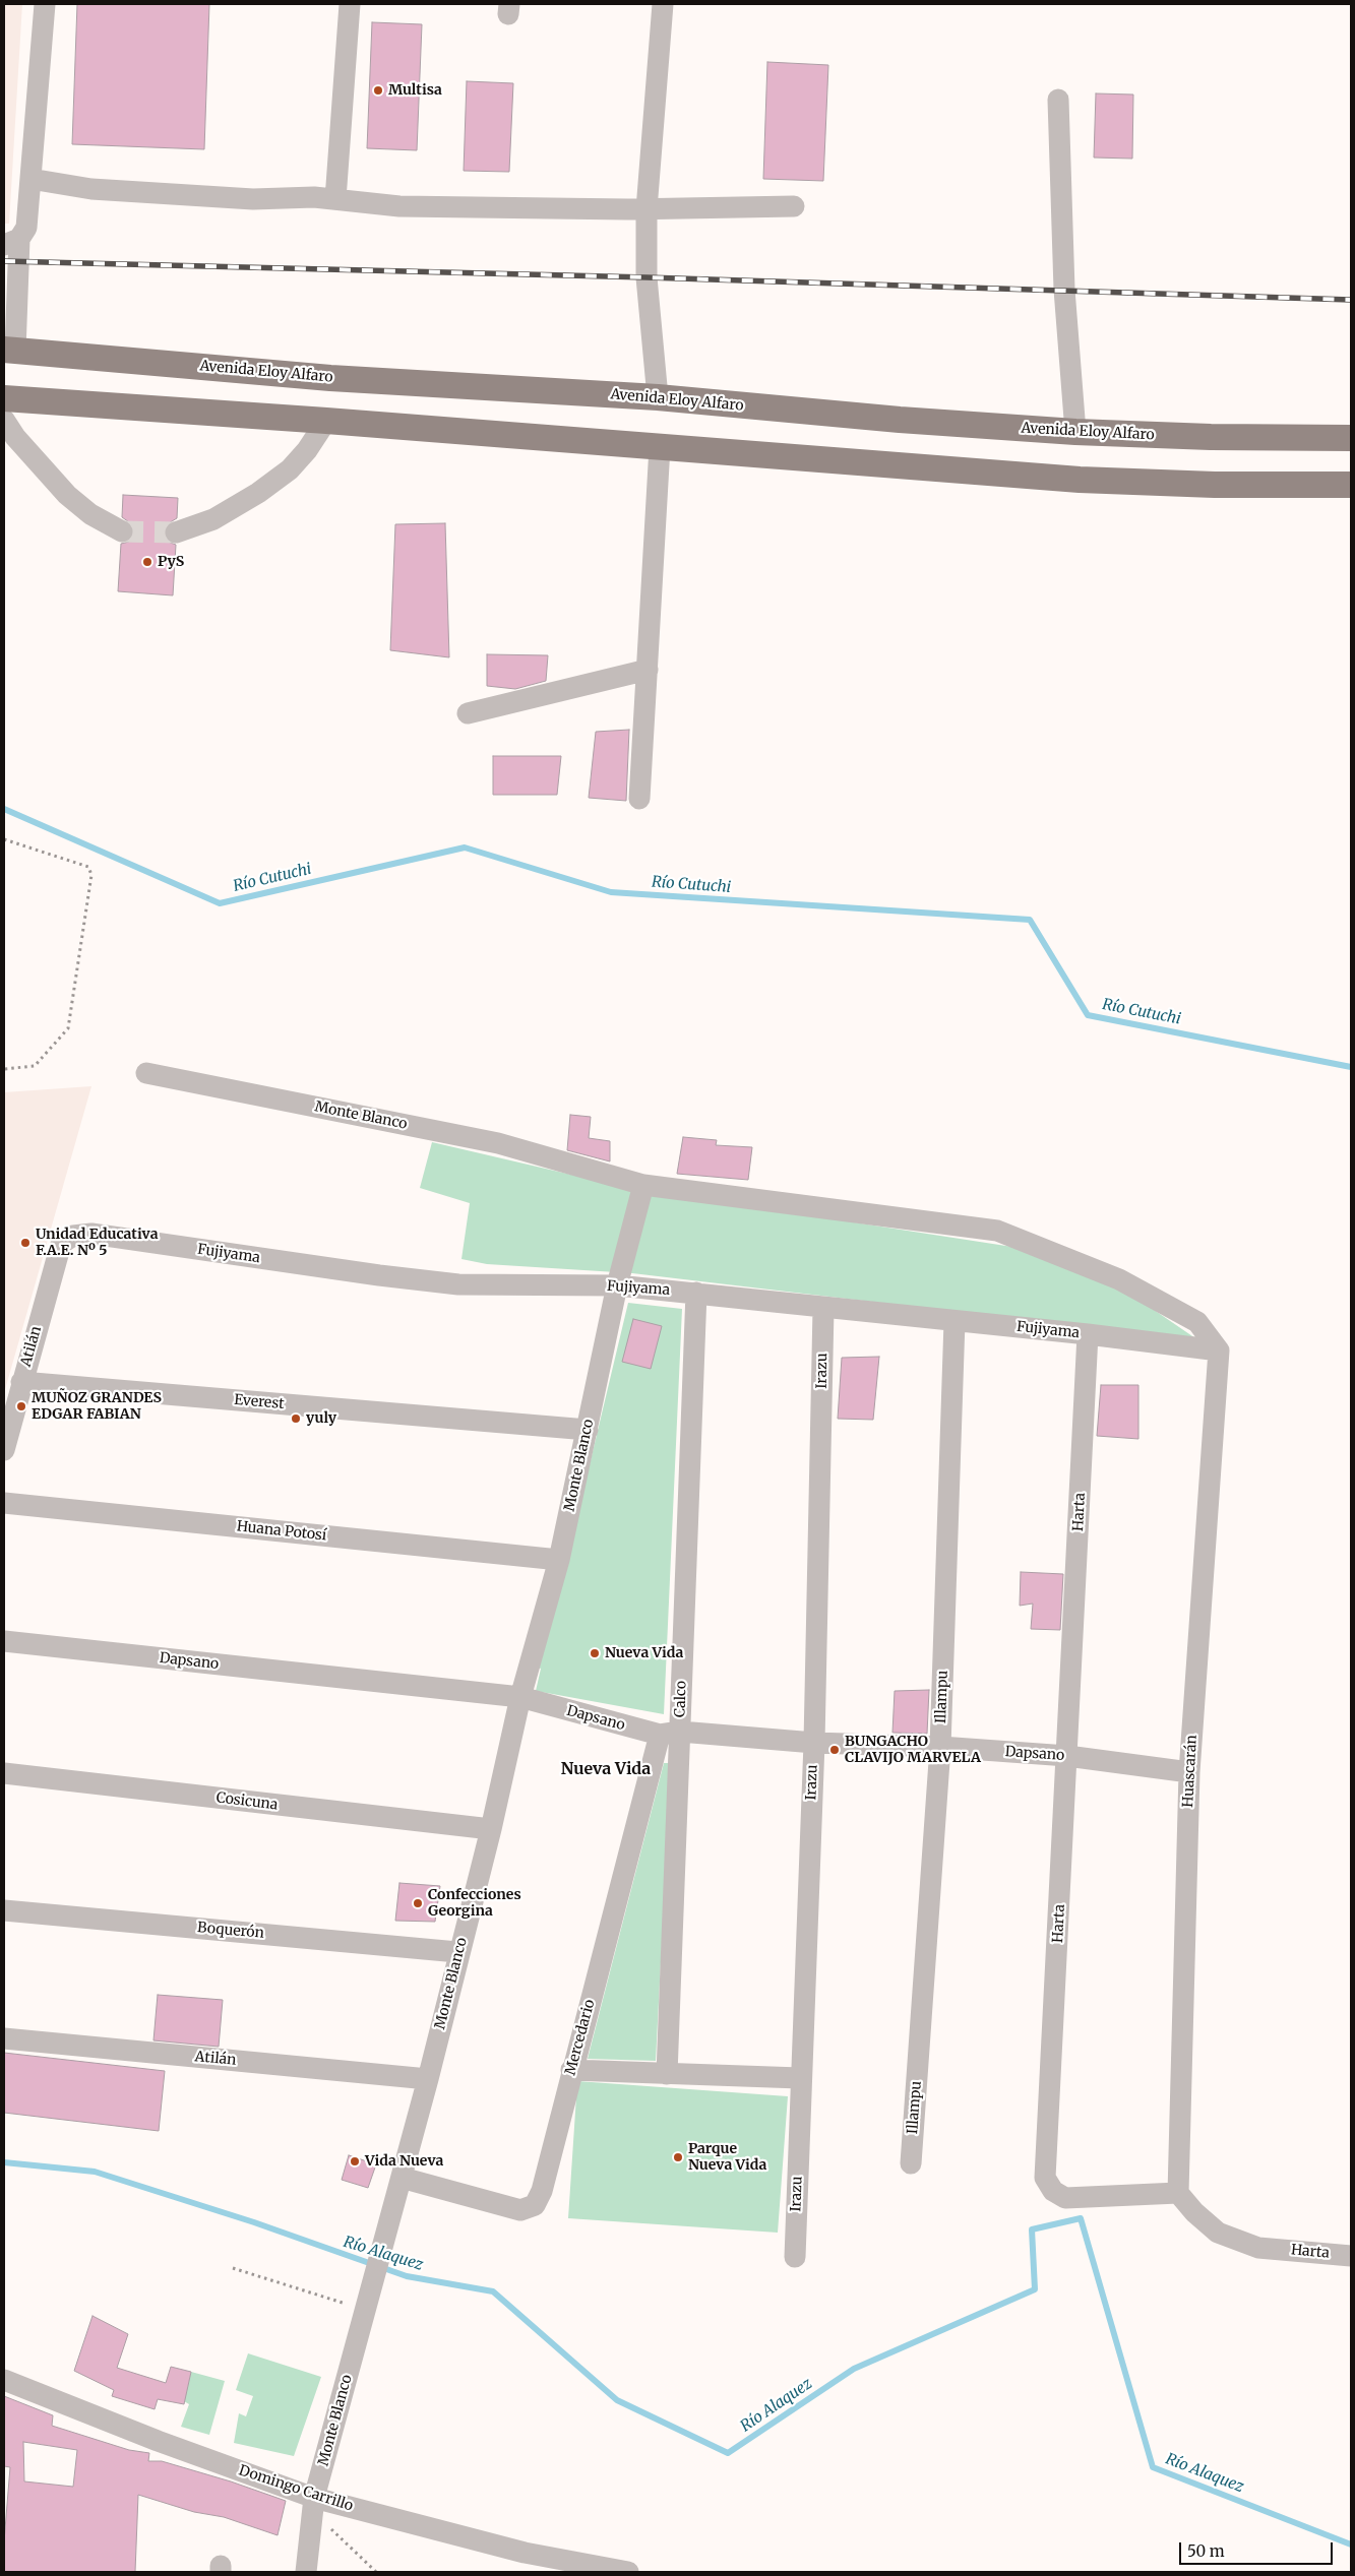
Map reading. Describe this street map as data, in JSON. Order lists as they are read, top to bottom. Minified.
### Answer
{"streets":{"main road":["Avenida Eloy Alfaro"],"street":["Monte Blanco","Fujiyama","Atilán","Irazu","Everest","Harta","Huana Potosí","Dapsano","Illampu","Calco","Huascarán","Cosicuna","Boquerón","Mercedario","Domingo Carrillo"]},"crossings":[["Monte Blanco","Fujiyama"],["Monte Blanco","Atilán"],["Monte Blanco","Everest"],["Monte Blanco","Huana Potosí"],["Monte Blanco","Dapsano"],["Monte Blanco","Cosicuna"],["Monte Blanco","Boquerón"],["Monte Blanco","Mercedario"],["Monte Blanco","Domingo Carrillo"],["Fujiyama","Atilán"],["Fujiyama","Irazu"],["Fujiyama","Harta"],["Fujiyama","Illampu"],["Fujiyama","Calco"],["Fujiyama","Huascarán"],["Atilán","Everest"],["Irazu","Dapsano"],["Harta","Dapsano"],["Harta","Huascarán"],["Dapsano","Illampu"],["Dapsano","Calco"],["Dapsano","Huascarán"],["Dapsano","Mercedario"],["Calco","Mercedario"]],"districts":["Nueva Vida"],"water":["Río Cutuchi","Río Alaquez"],"places":["Multisa","PyS","Unidad Educativa F.A.E. Nº 5","MUÑOZ GRANDES EDGAR FABIAN","yuly","Nueva Vida","BUNGACHO CLAVIJO MARVELA","Confecciones Georgina","Parque Nueva Vida","Vida Nueva"],"scale_bar":"50 m"}
